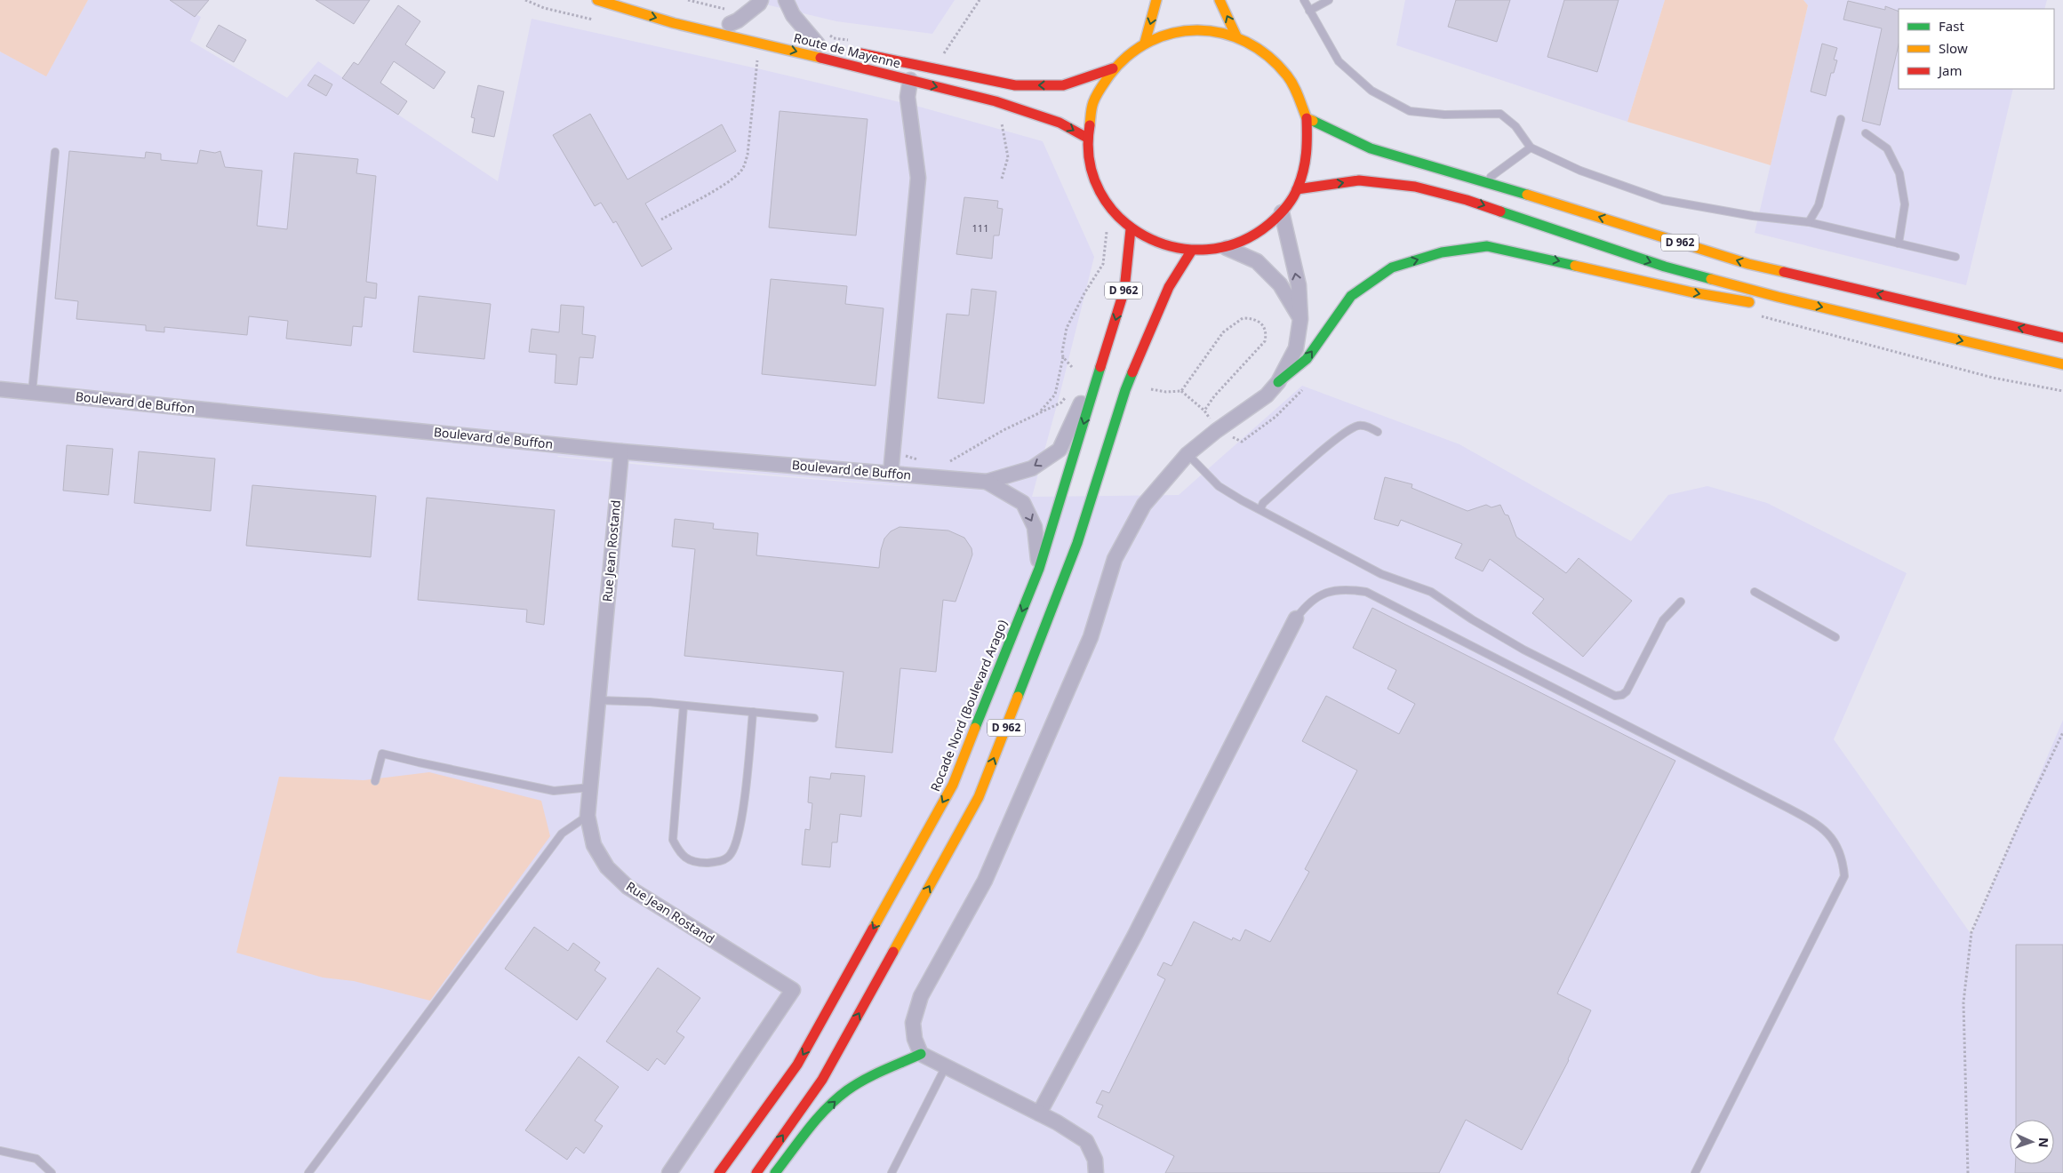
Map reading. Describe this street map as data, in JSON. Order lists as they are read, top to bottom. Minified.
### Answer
{"streets":{"main road":["Route de Mayenne","D 962","Rocade Nord (Boulevard Arago)"],"street":["Boulevard de Buffon","Rue Jean Rostand"]},"crossings":[["Boulevard de Buffon","Rue Jean Rostand"]],"house_numbers":["111"],"legend":["Fast","Slow","Jam"],"north":"right"}
